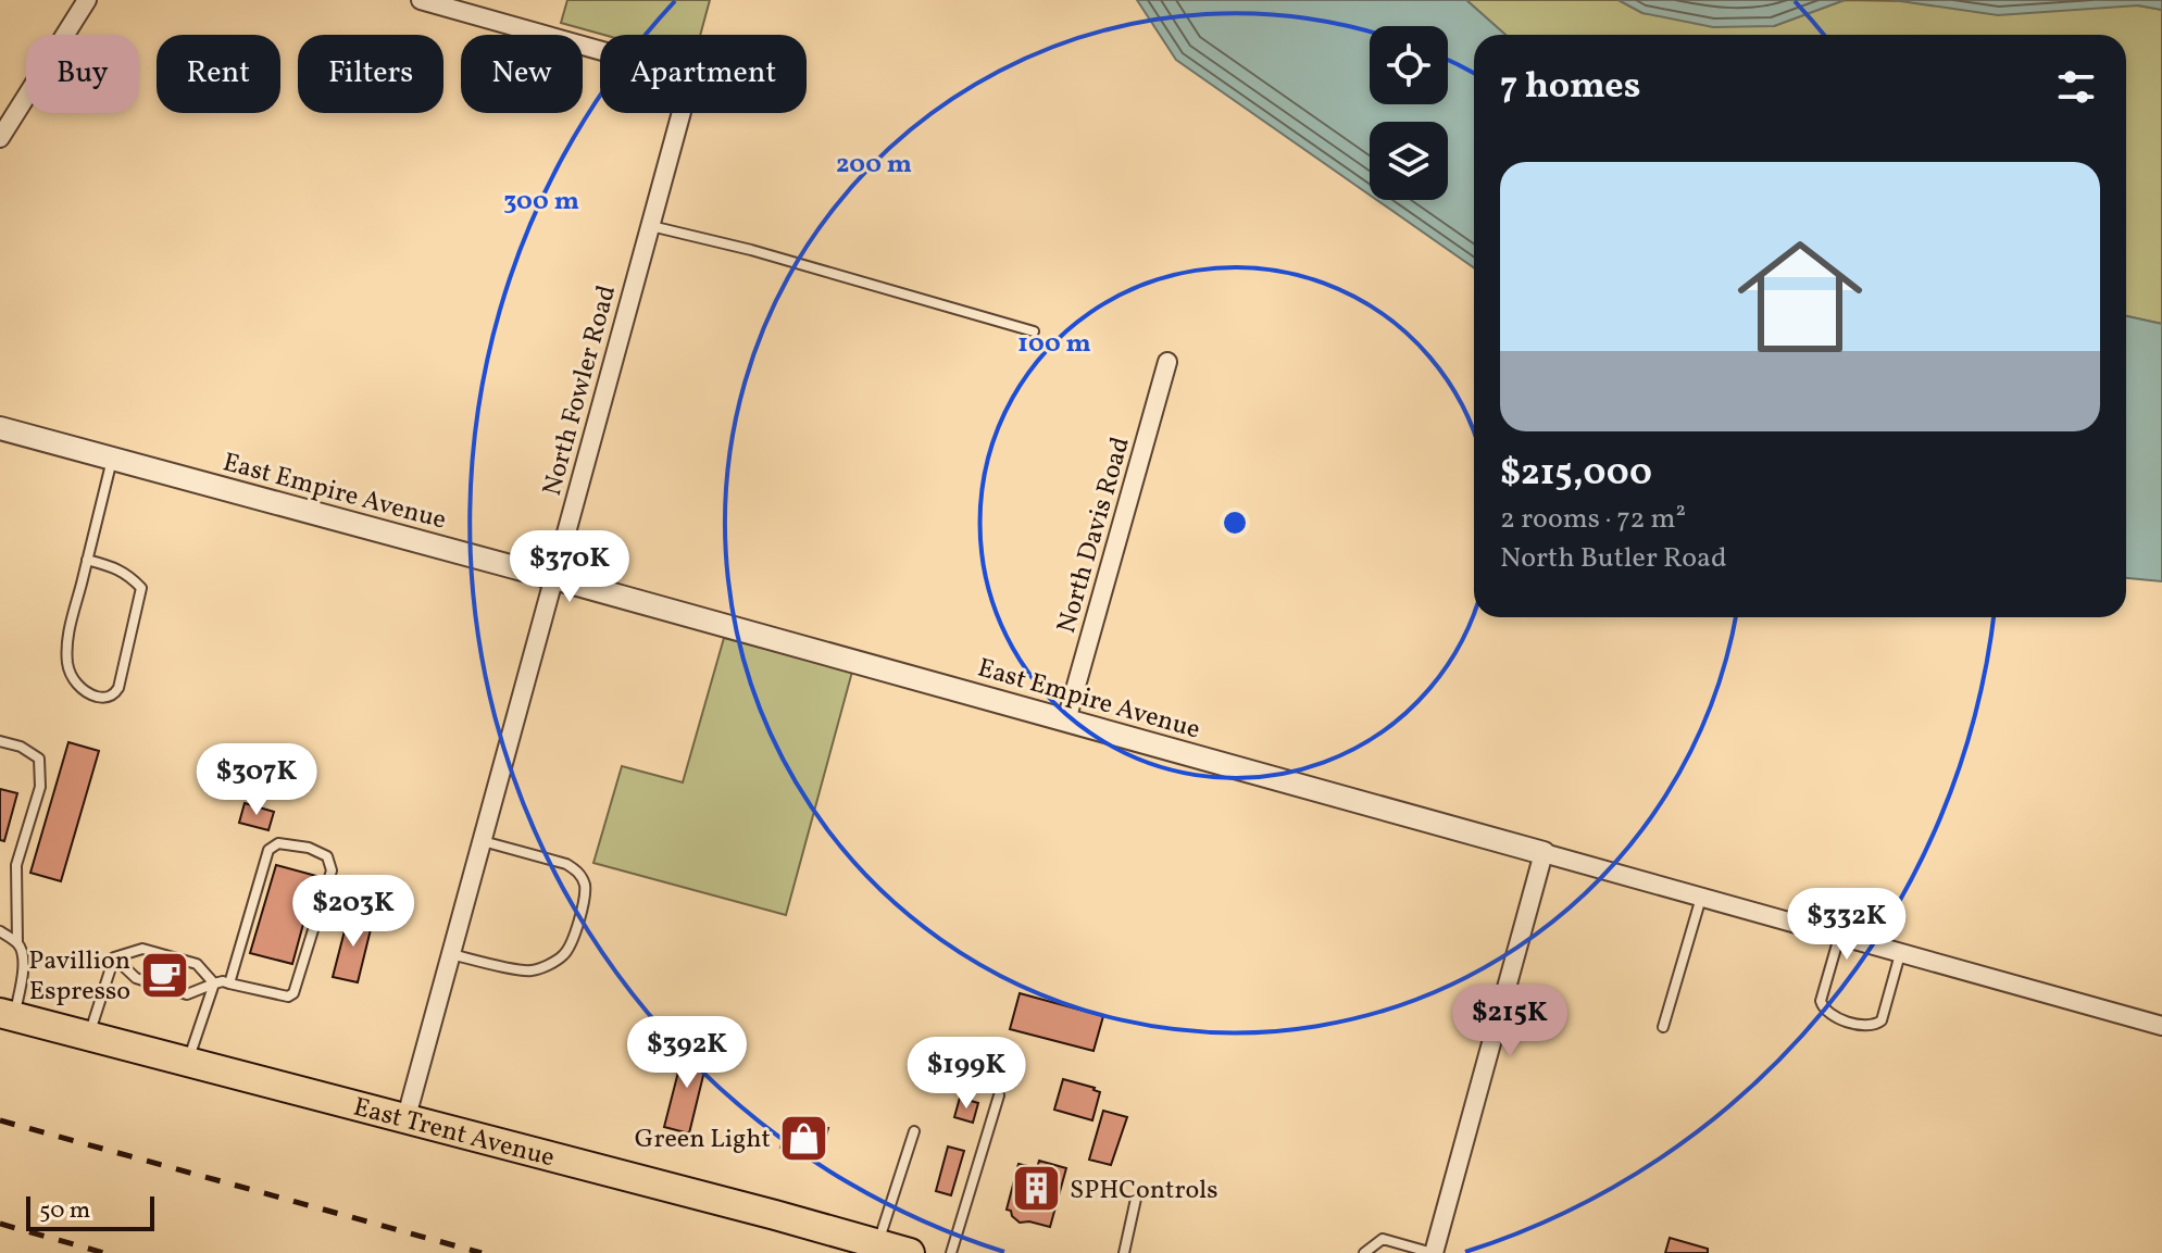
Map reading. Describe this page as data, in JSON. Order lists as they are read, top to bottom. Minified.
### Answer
{"streets":{"main road":["East Trent Avenue"],"street":["North Fowler Road","East Empire Avenue","North Davis Road"]},"crossings":[["North Fowler Road","East Empire Avenue"],["North Fowler Road","East Trent Avenue"],["East Empire Avenue","North Davis Road"]],"places":{"cafe":["Pavillion Espresso"],"shop":["Green Light"],"building":["SPHControls"]},"scale_bar":"50 m","page":{"chip":["Buy","Rent","Filters","New","Apartment"],"heading":"7 homes","list":[{"name":"$215,000","note":"2 rooms · 72 m² · North Butler Road"}],"price":["$370K","$307K","$203K","$332K","$215K","$392K","$199K"],"scale":"50 m"},"rings":["200 m","300 m","100 m"]}
